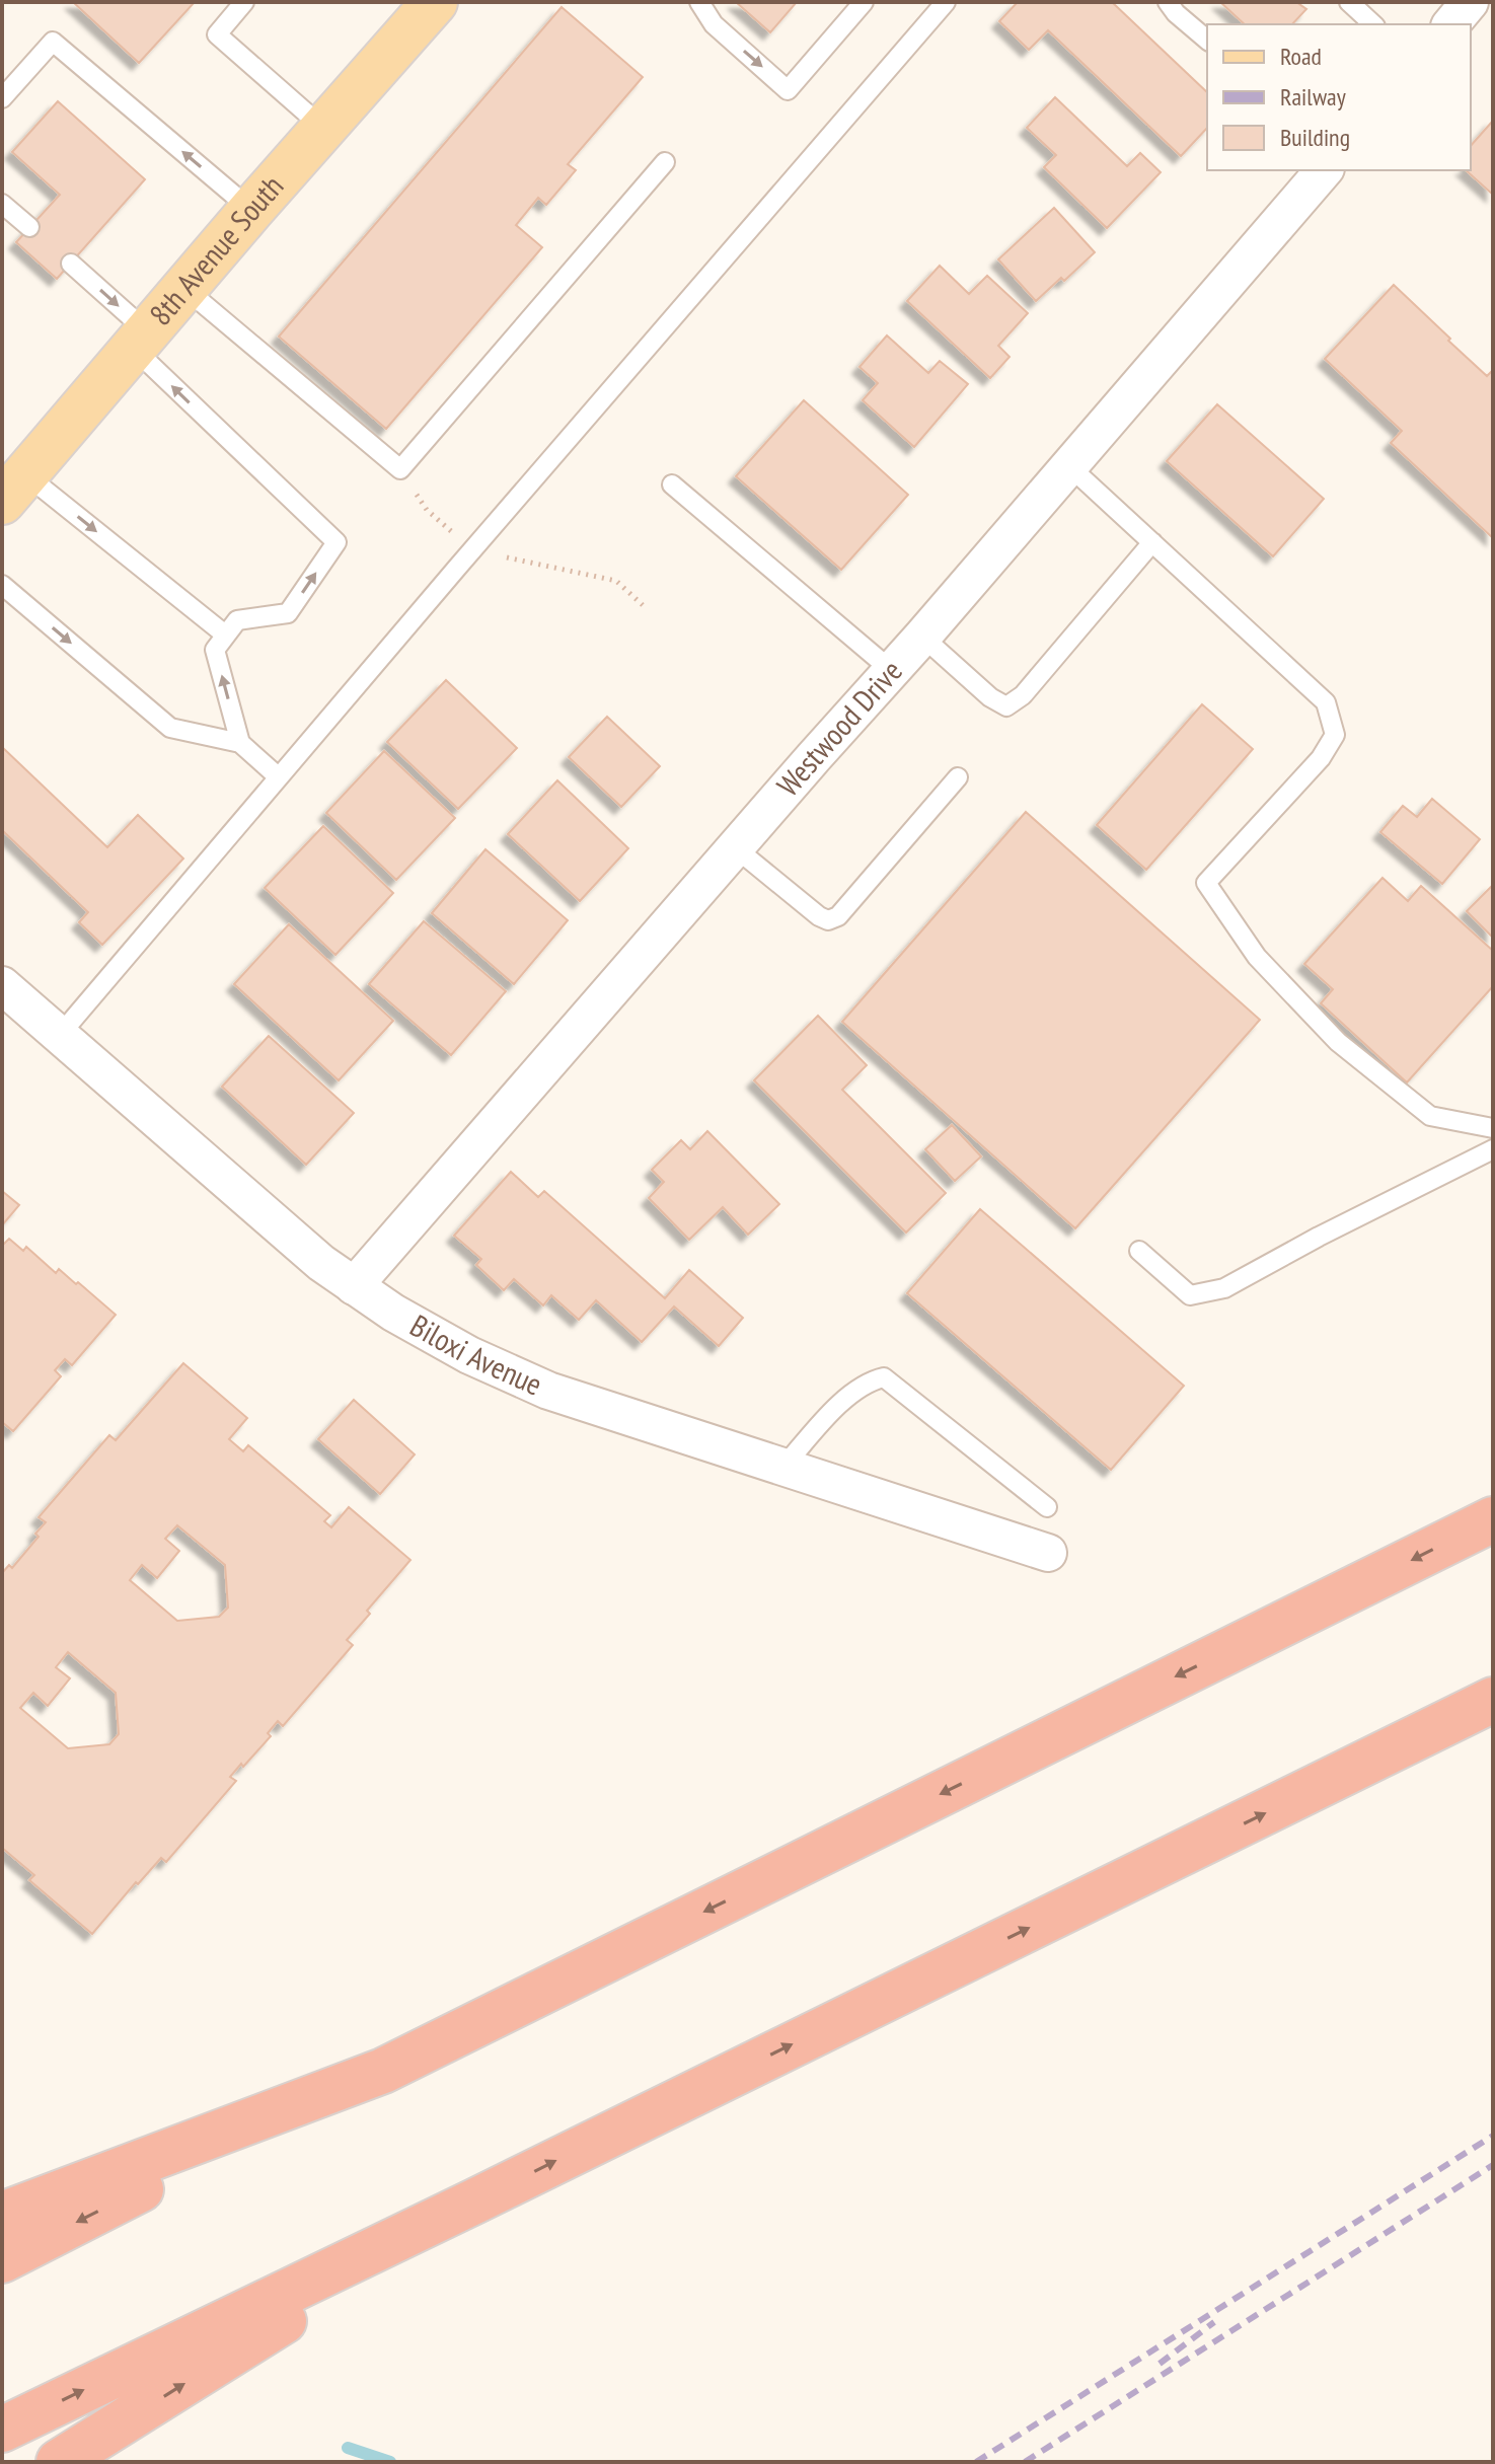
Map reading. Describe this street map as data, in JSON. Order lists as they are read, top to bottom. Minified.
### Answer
{"streets":{"main road":["8th Avenue South"],"street":["Westwood Drive","Biloxi Avenue"]},"crossings":[["Westwood Drive","Biloxi Avenue"]],"legend":["Road","Railway","Building"]}
